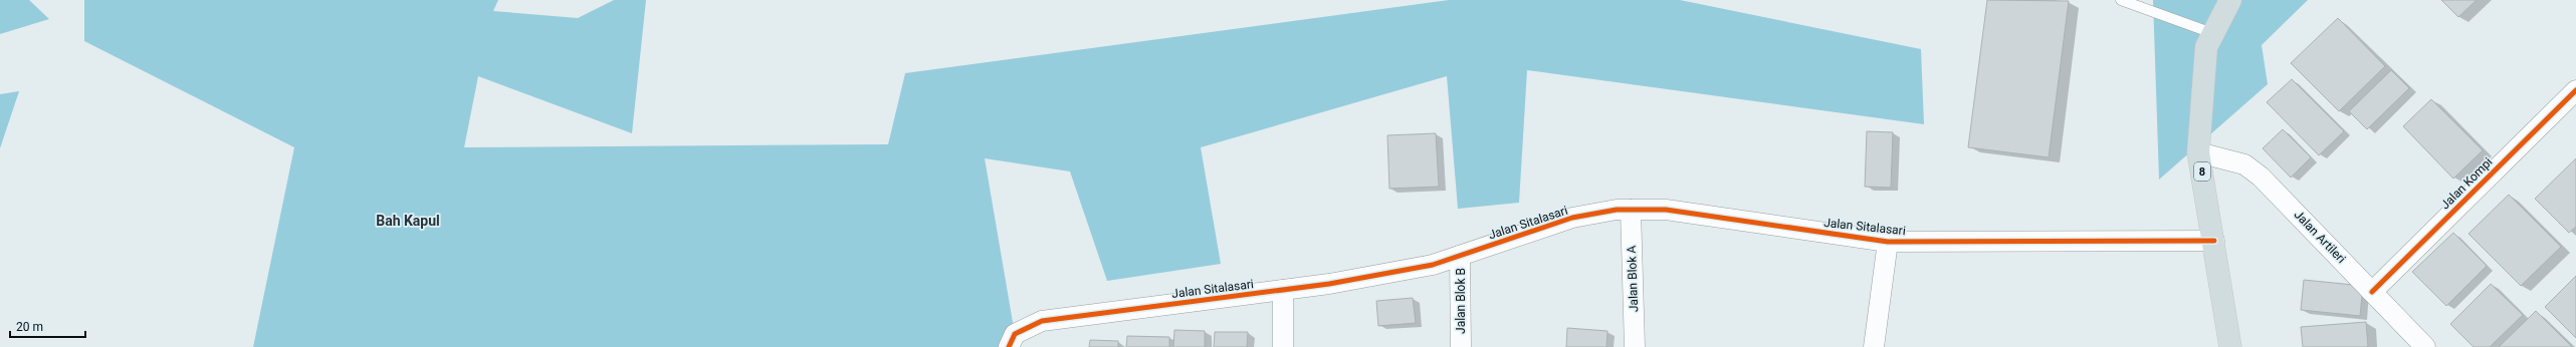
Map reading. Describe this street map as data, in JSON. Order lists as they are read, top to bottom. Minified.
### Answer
{"streets":{"highway":["8"],"street":["Jalan Kompi","Jalan Sitalasari","Jalan Artileri","Jalan Blok A","Jalan Blok B"]},"crossings":[["8","Jalan Sitalasari"],["8","Jalan Artileri"],["Jalan Kompi","Jalan Artileri"],["Jalan Sitalasari","Jalan Blok A"],["Jalan Sitalasari","Jalan Blok B"]],"districts":["Bah Kapul"],"scale_bar":"20 m"}
